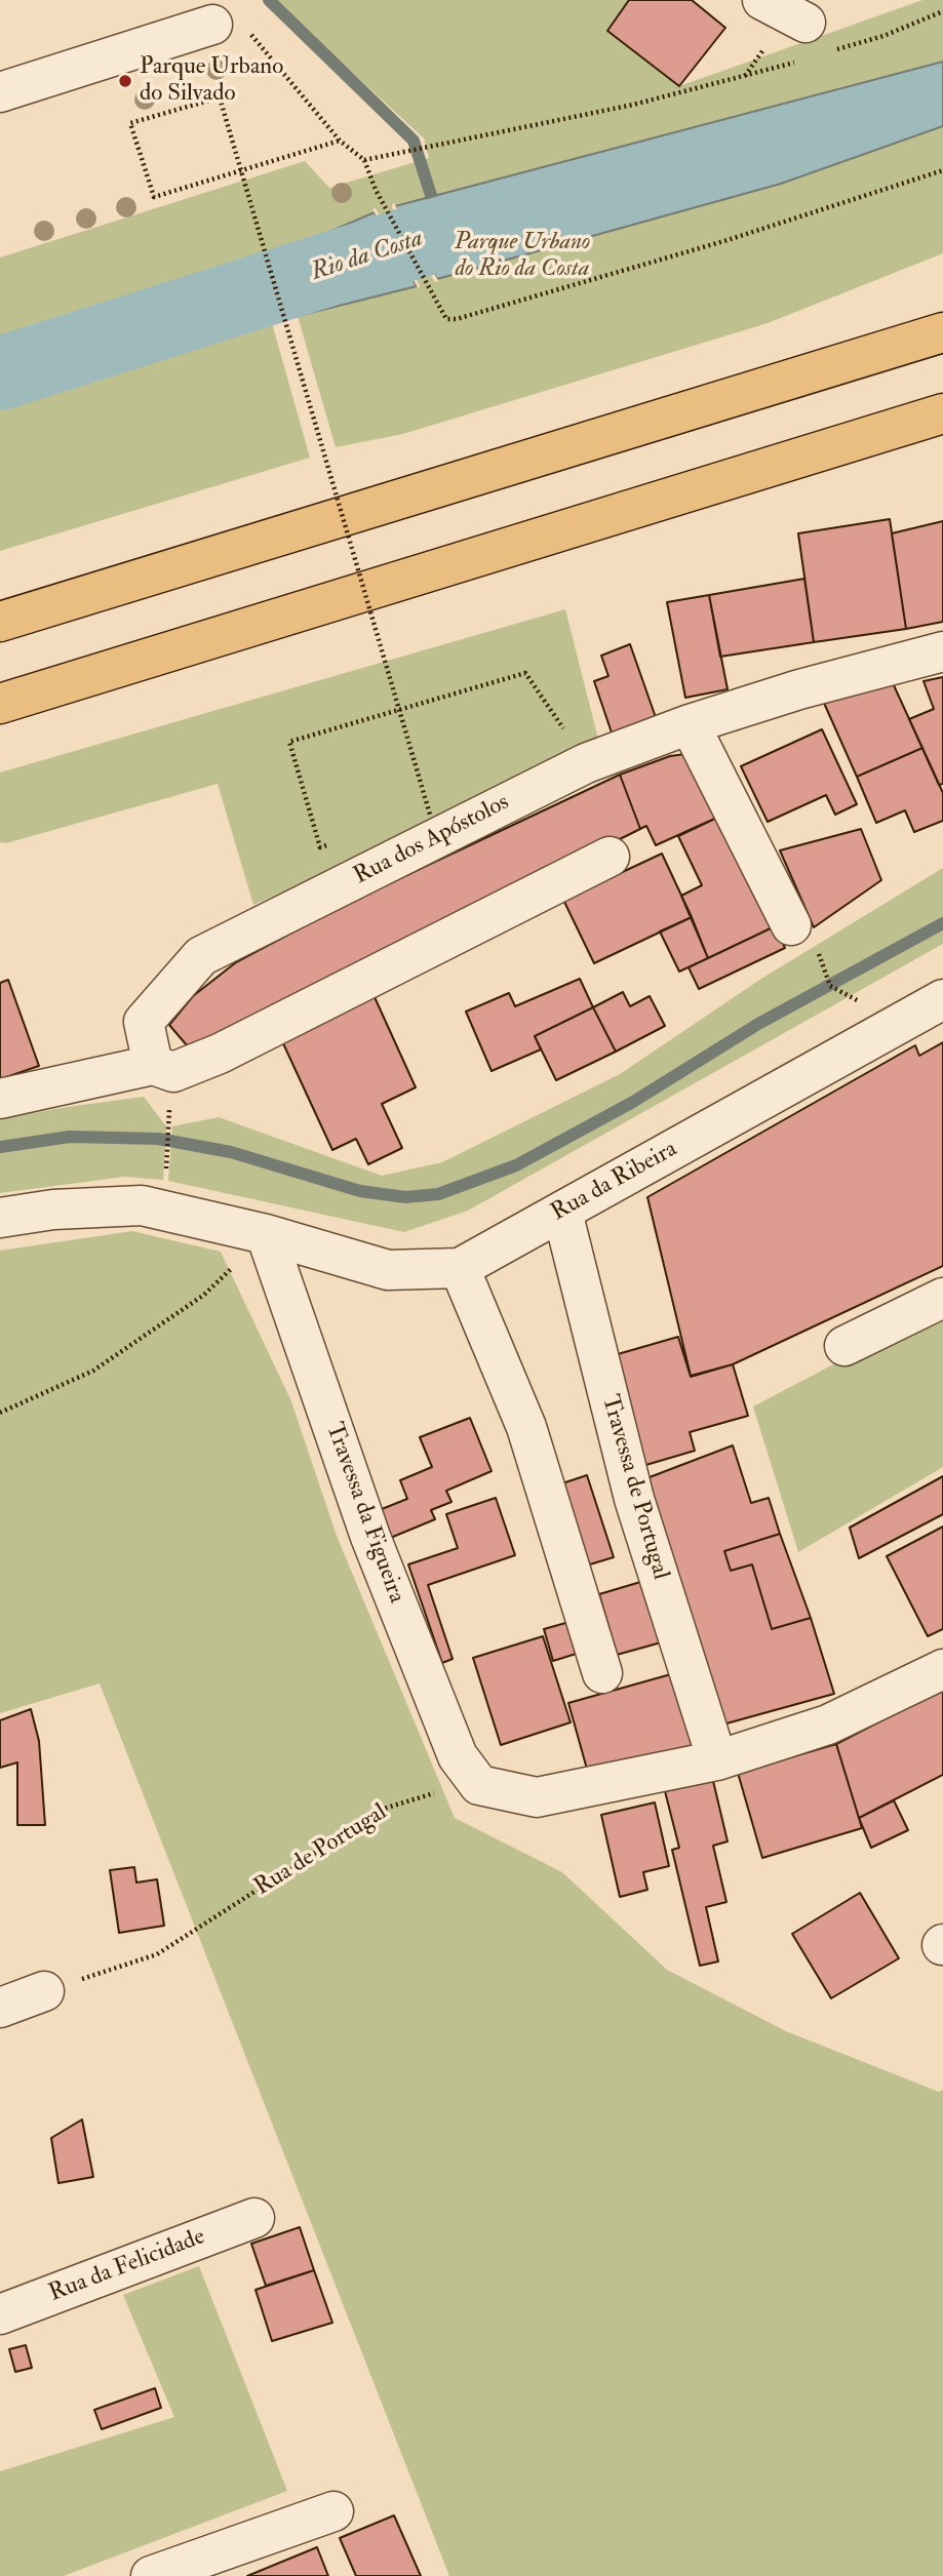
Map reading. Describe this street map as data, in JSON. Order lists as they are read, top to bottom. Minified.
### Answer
{"streets":{"street":["Rua dos Apóstolos","Rua da Ribeira","Travessa de Portugal","Travessa da Figueira","Rua da Felicidade"],"path":["Rua de Portugal"]},"crossings":[["Rua da Ribeira","Travessa de Portugal"],["Rua da Ribeira","Travessa da Figueira"],["Travessa da Figueira","Rua de Portugal"]],"water":["Rio da Costa"],"parks":["Parque Urbano do Rio da Costa"],"places":["Parque Urbano do Silvado"]}
